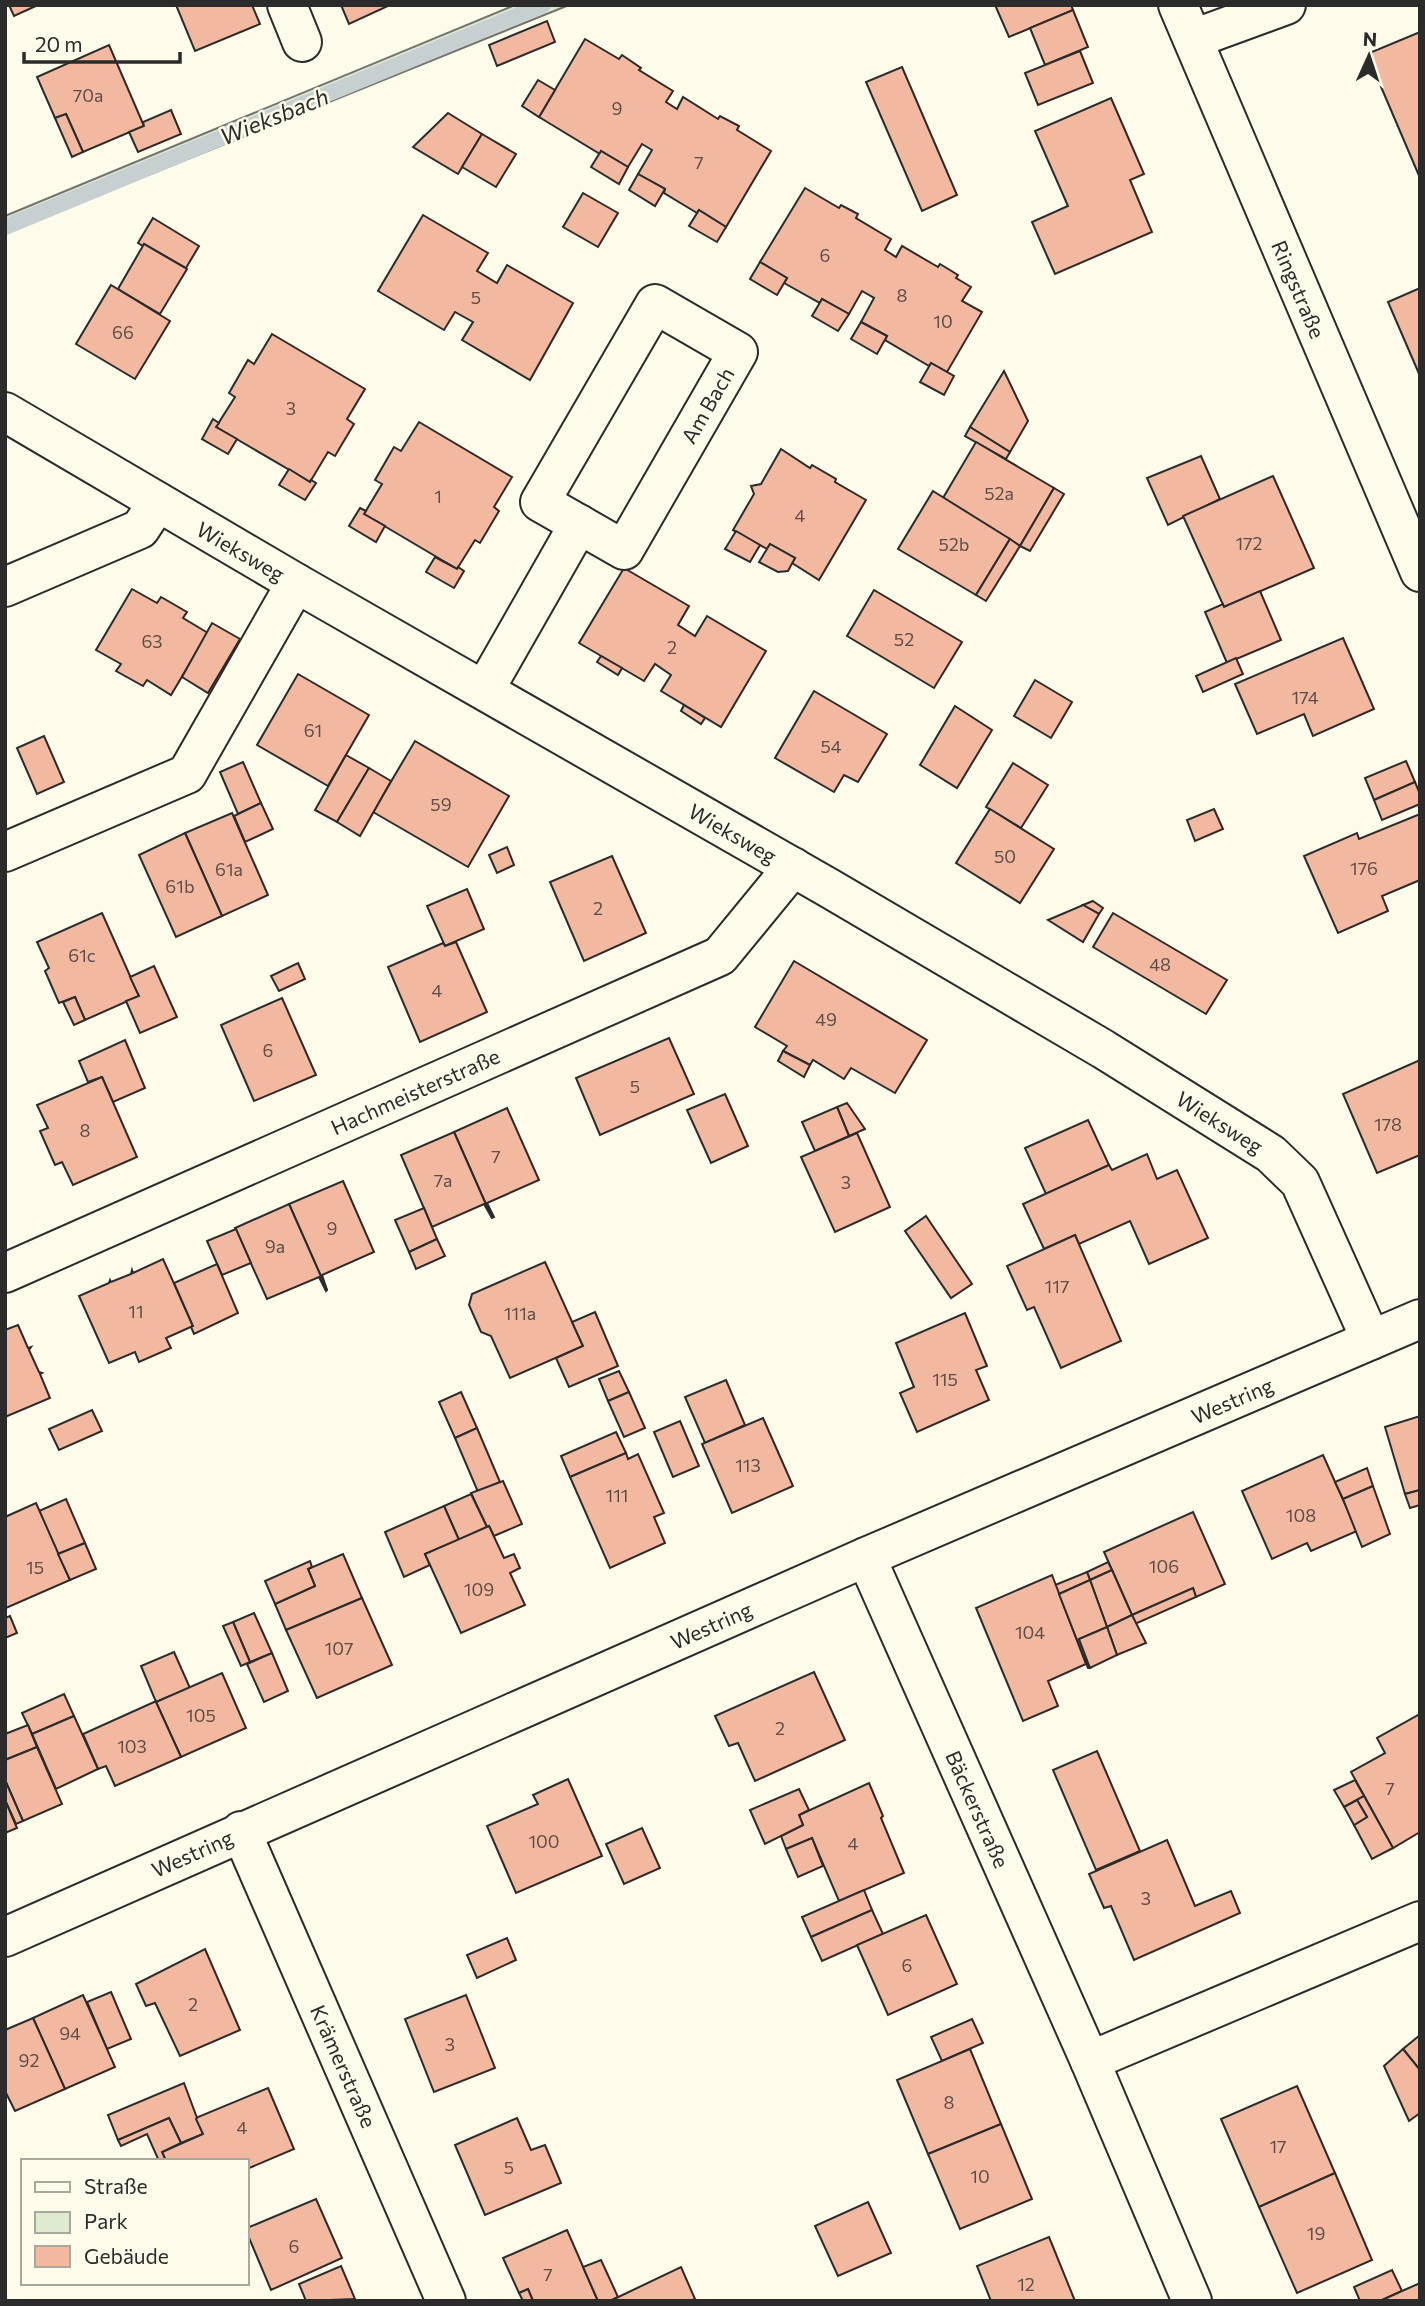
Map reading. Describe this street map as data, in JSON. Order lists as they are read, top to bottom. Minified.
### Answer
{"streets":{"street":["Ringstraße","Am Bach","Wieksweg","Hachmeisterstraße","Westring","Bäckerstraße","Krämerstraße"]},"crossings":[["Wieksweg","Hachmeisterstraße"],["Wieksweg","Westring"],["Westring","Bäckerstraße"],["Westring","Krämerstraße"]],"water":["Wieksbach"],"house_numbers":["70a","9","7","6","8","5","10","66","3","52a","1","4","172","52b","52","63","2","174","61","54","59","50","176","61a","61b","2","61c","48","4","49","6","5","178","8","7","7a","3","9","9a","117","11","111a","115","113","111","108","106","15","109","104","107","105","2","103","7","100","4","3","6","2","94","3","92","8","4","17","5","10","19","6","7","12"],"legend":["Straße","Park","Gebäude"],"scale_bar":"20 m","north":"top"}
